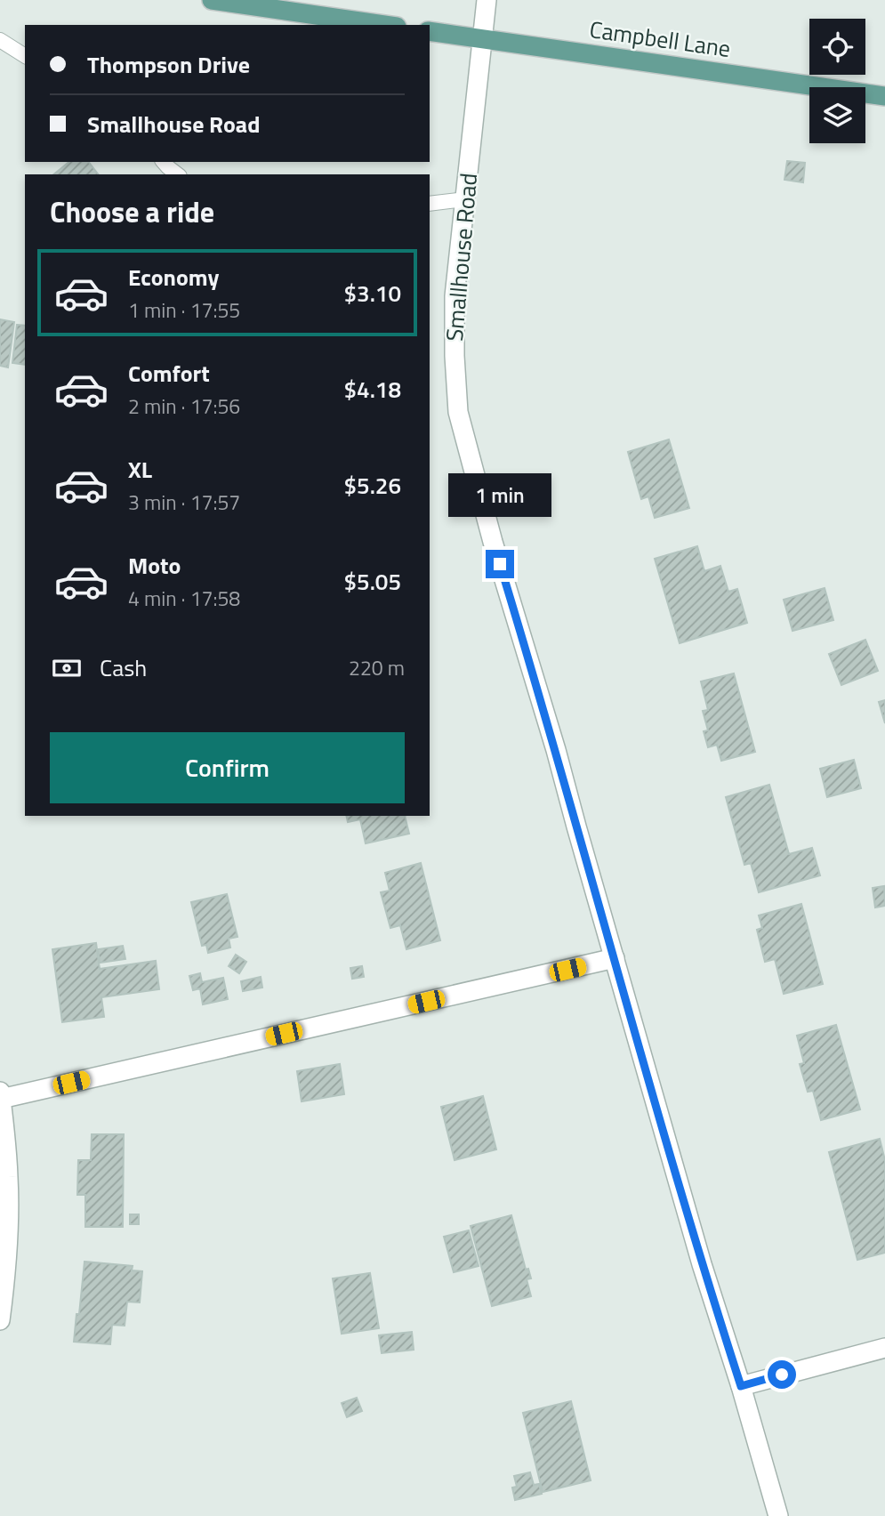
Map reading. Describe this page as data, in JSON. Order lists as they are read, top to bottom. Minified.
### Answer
{"streets":{"main road":["Campbell Lane"],"street":["Smallhouse Road"]},"crossings":[["Campbell Lane","Smallhouse Road"]],"page":{"banner":["Thompson Drive","Smallhouse Road"],"heading":"Choose a ride","list":[{"name":"Economy","note":"1 min · 17:55","value":"$3.10"},{"name":"Comfort","note":"2 min · 17:56","value":"$4.18"},{"name":"XL","note":"3 min · 17:57","value":"$5.26"},{"name":"Moto","note":"4 min · 17:58","value":"$5.05"}],"bubble":"1 min","pay":["Cash","220 m"],"buttons":"Confirm"}}
